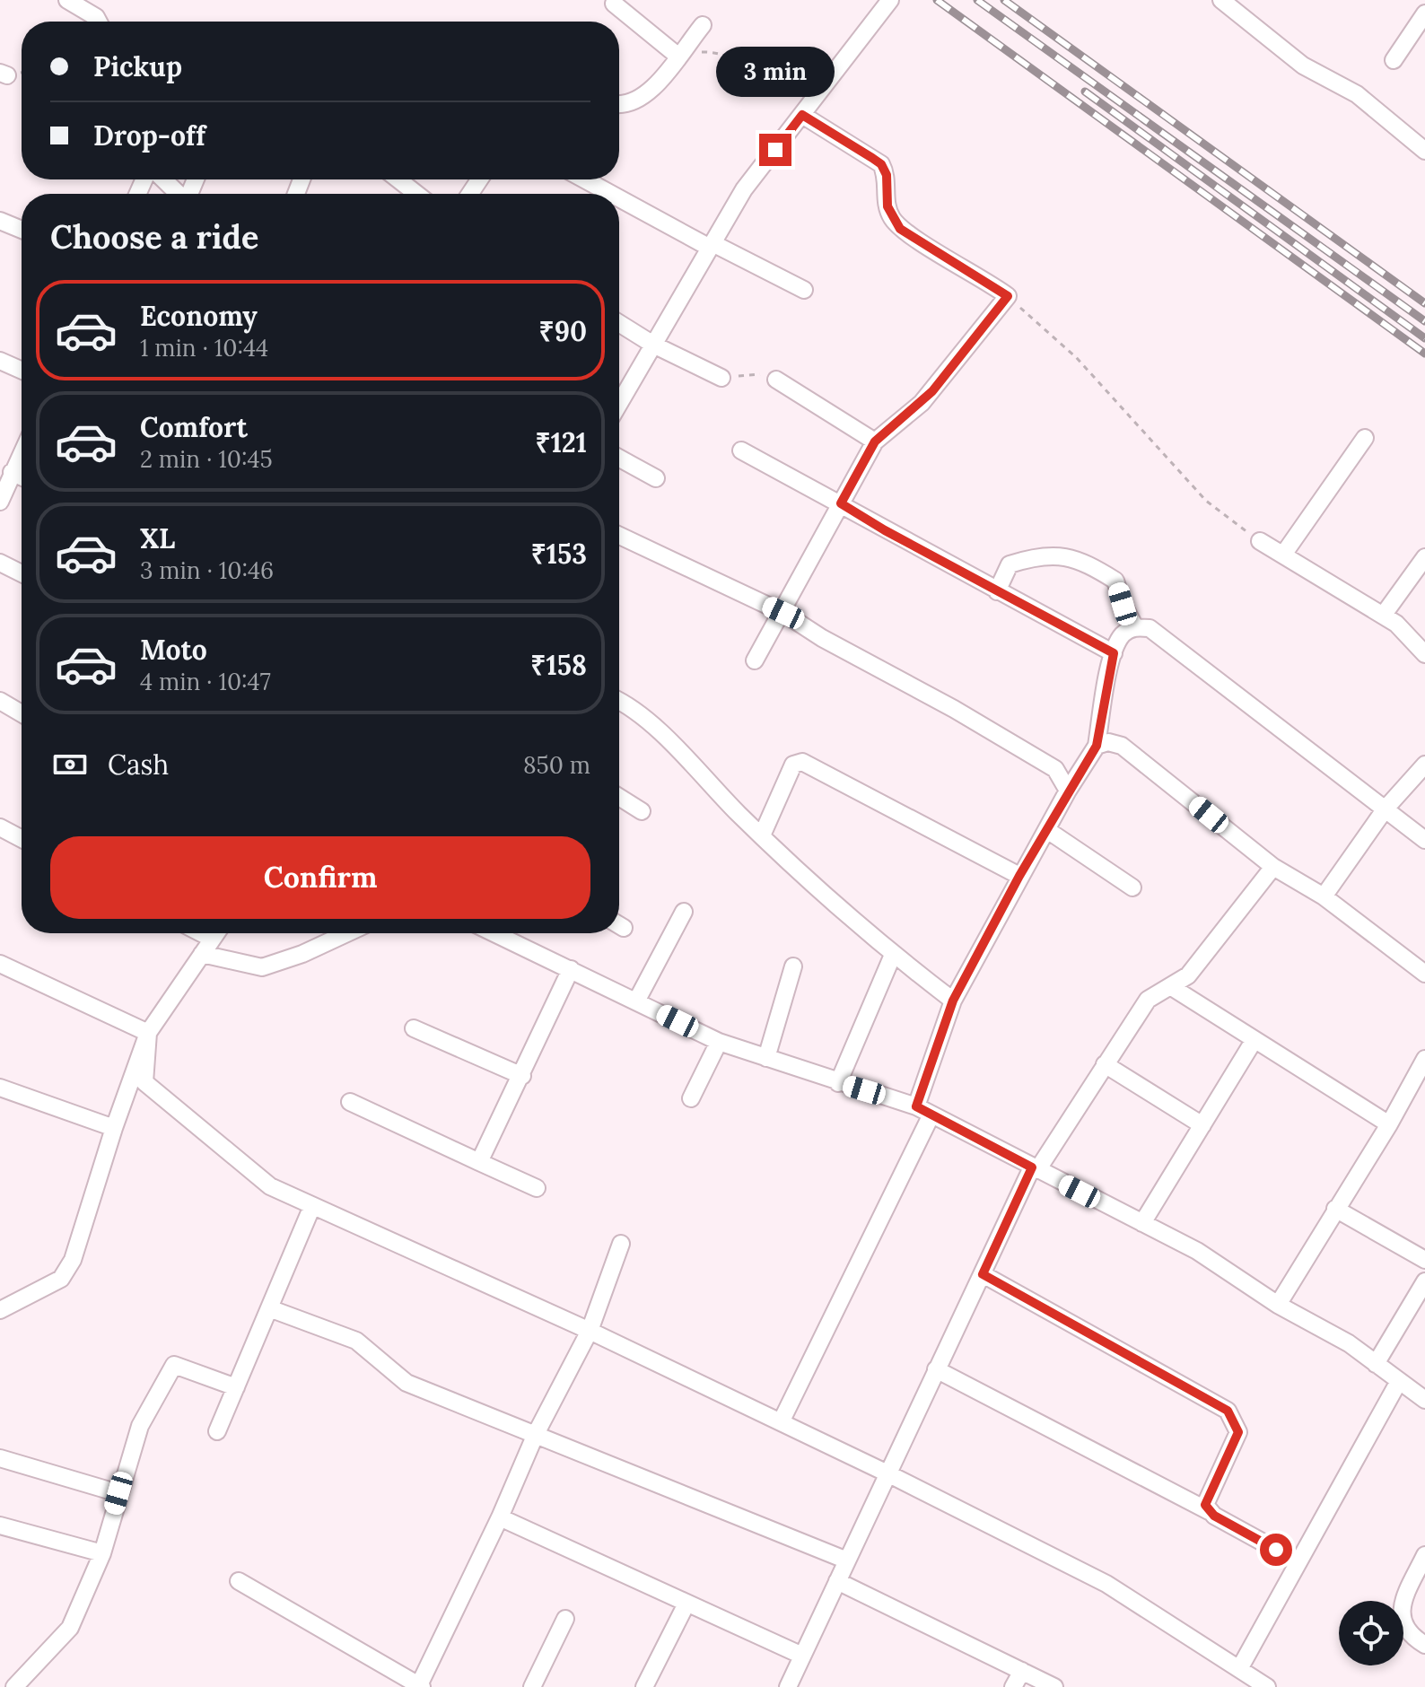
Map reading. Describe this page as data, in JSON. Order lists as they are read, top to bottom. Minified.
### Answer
{"page":{"banner":["Pickup","Drop-off"],"bubble":"3 min","heading":"Choose a ride","list":[{"name":"Economy","note":"1 min · 10:44","value":"₹90"},{"name":"Comfort","note":"2 min · 10:45","value":"₹121"},{"name":"XL","note":"3 min · 10:46","value":"₹153"},{"name":"Moto","note":"4 min · 10:47","value":"₹158"}],"pay":["Cash","850 m"],"buttons":"Confirm"}}
